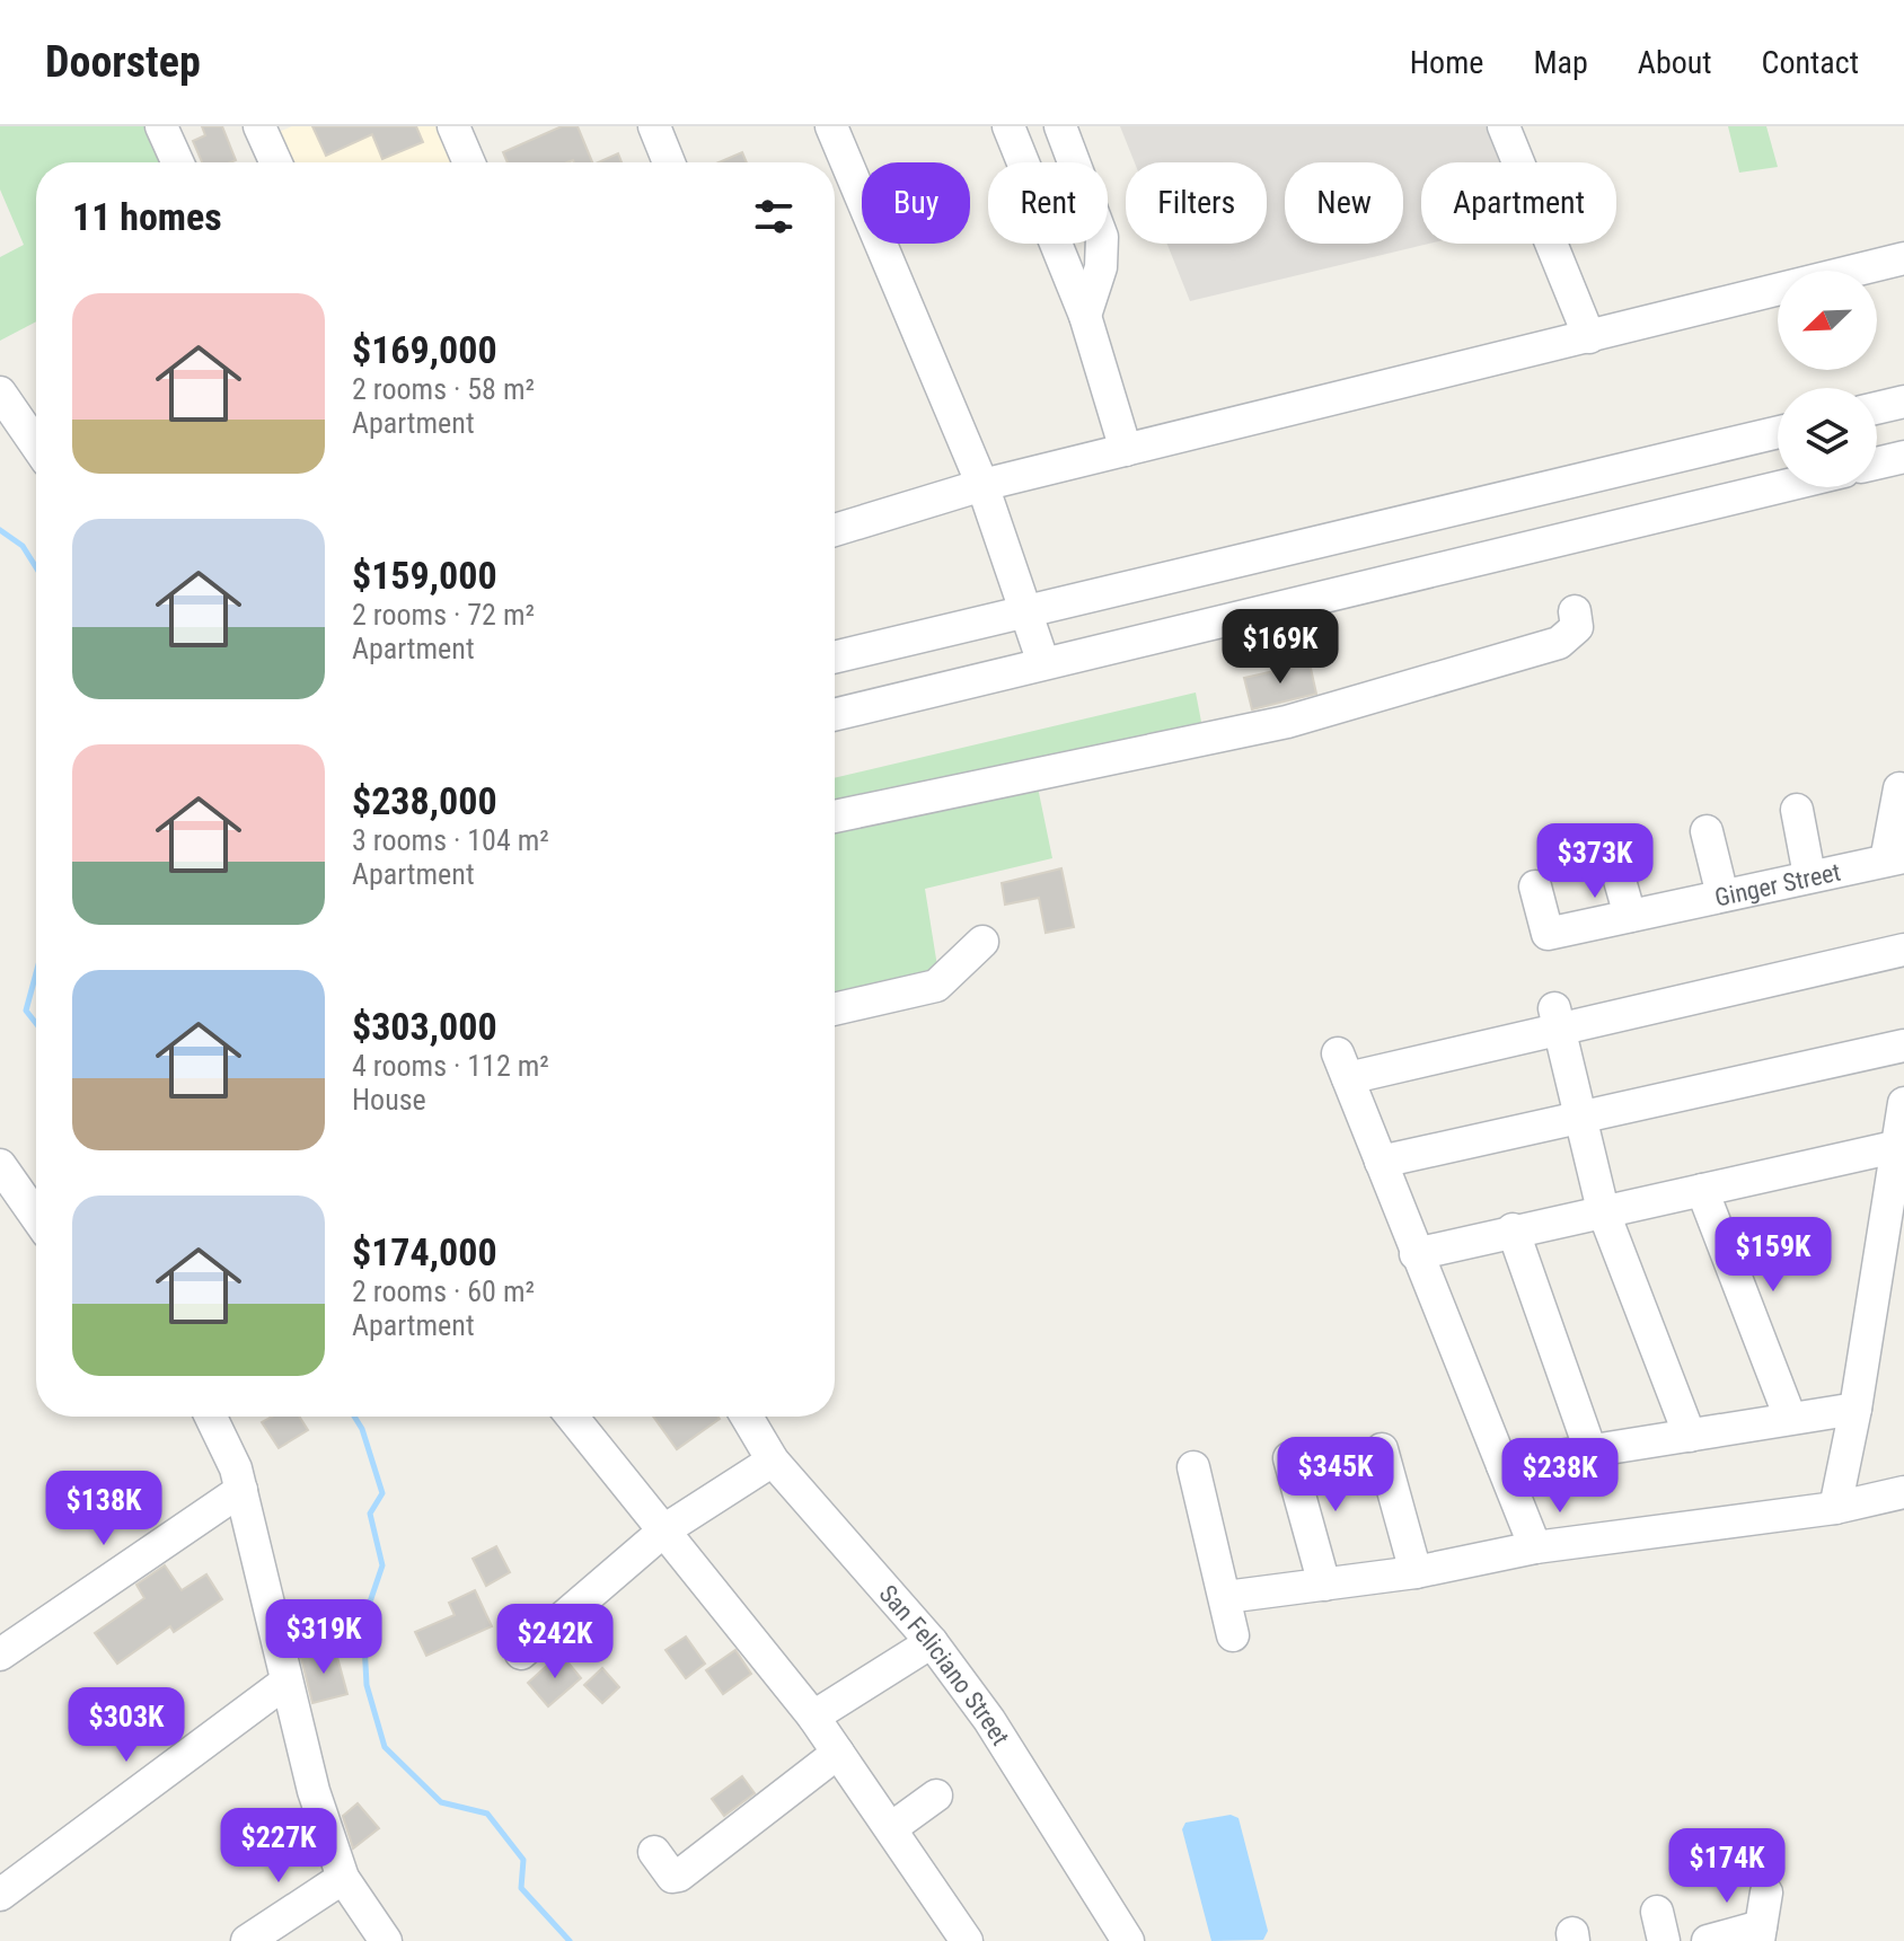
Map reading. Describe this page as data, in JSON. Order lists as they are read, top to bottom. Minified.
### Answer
{"streets":{"street":["Ginger Street","San Feliciano Street"]},"north":"bottom left","page":{"header":"Doorstep","nav":["Home","Map","About","Contact"],"chip":["Buy","Rent","Filters","New","Apartment"],"heading":"11 homes","list":[{"name":"$169,000","note":"2 rooms · 58 m² · Apartment"},{"name":"$159,000","note":"2 rooms · 72 m² · Apartment"},{"name":"$238,000","note":"3 rooms · 104 m² · Apartment"},{"name":"$303,000","note":"4 rooms · 112 m² · House"},{"name":"$174,000","note":"2 rooms · 60 m² · Apartment"}],"price":["$169K","$373K","$159K","$345K","$238K","$138K","$319K","$242K","$303K","$227K","$174K"]}}
